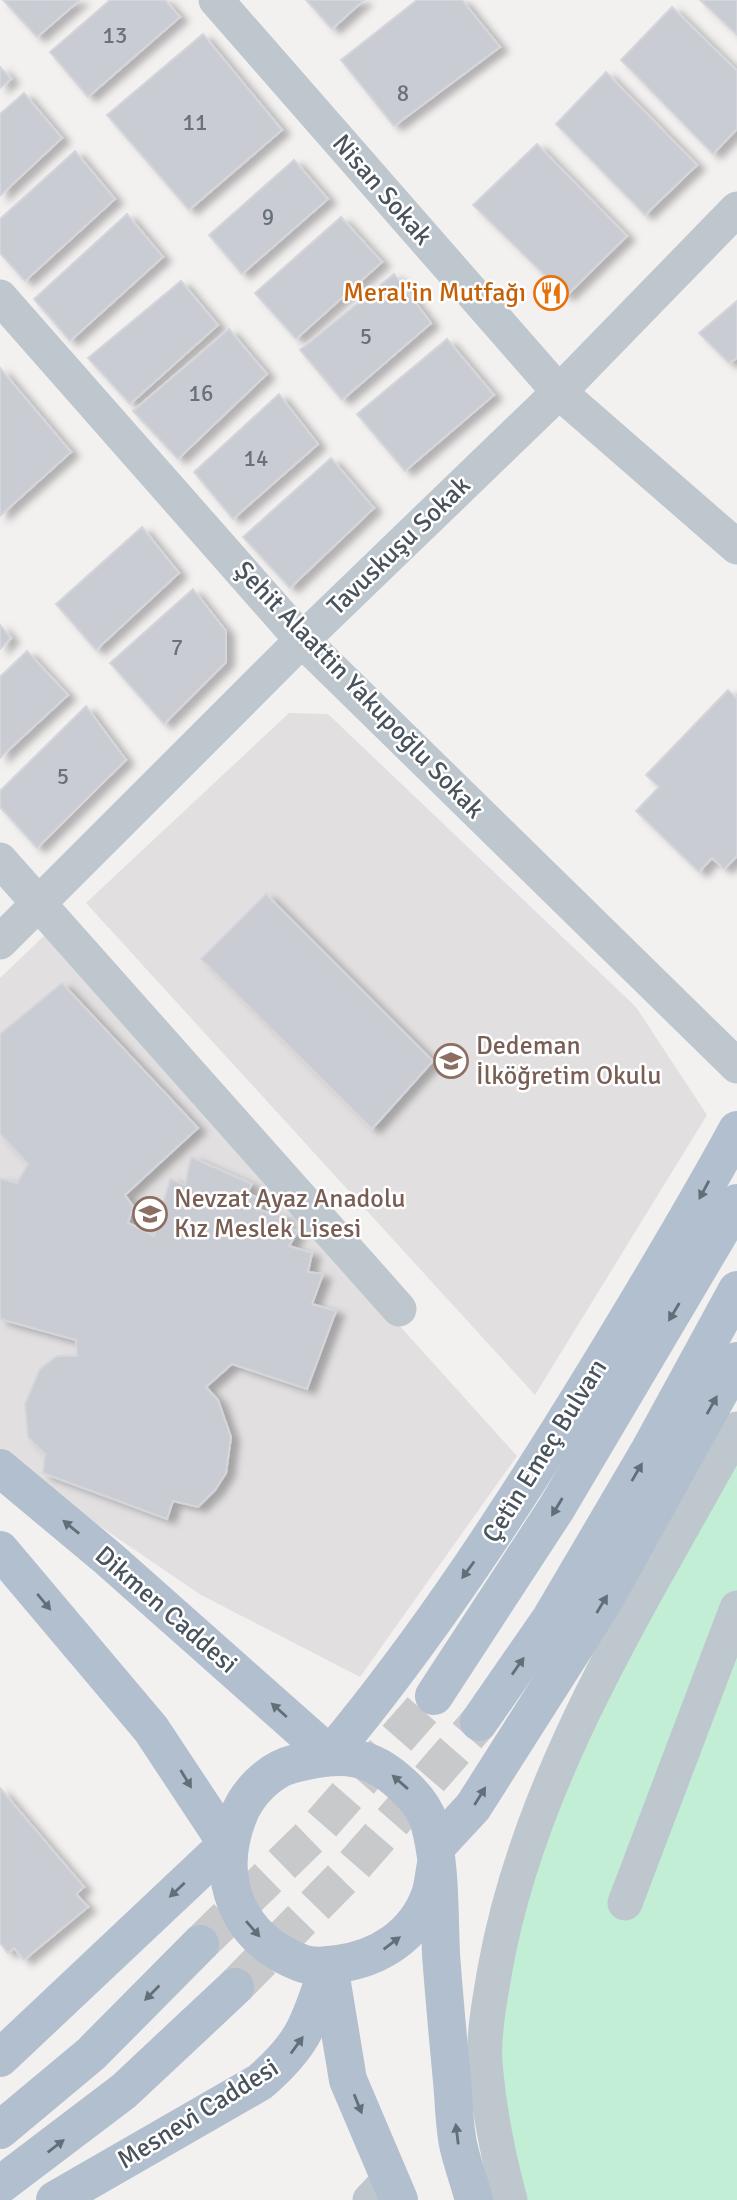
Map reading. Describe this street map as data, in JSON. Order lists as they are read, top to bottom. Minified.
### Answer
{"streets":{"main road":["Çetin Emeç Bulvarı","Dikmen Caddesi","Mesnevi Caddesi"],"street":["Nisan Sokak","Tavuskuşu Sokak","Şehit Alaattin Yakupoğlu Sokak"]},"crossings":[["Nisan Sokak","Tavuskuşu Sokak"],["Tavuskuşu Sokak","Şehit Alaattin Yakupoğlu Sokak"],["Çetin Emeç Bulvarı","Dikmen Caddesi"],["Çetin Emeç Bulvarı","Mesnevi Caddesi"],["Dikmen Caddesi","Mesnevi Caddesi"]],"places":{"restaurant":["Meral'in Mutfağı"],"school or university":["Dedeman İlköğretim Okulu","Nevzat Ayaz Anadolu Kız Meslek Lisesi"]},"house_numbers":["13","8","11","9","5","16","14","7","5"]}
